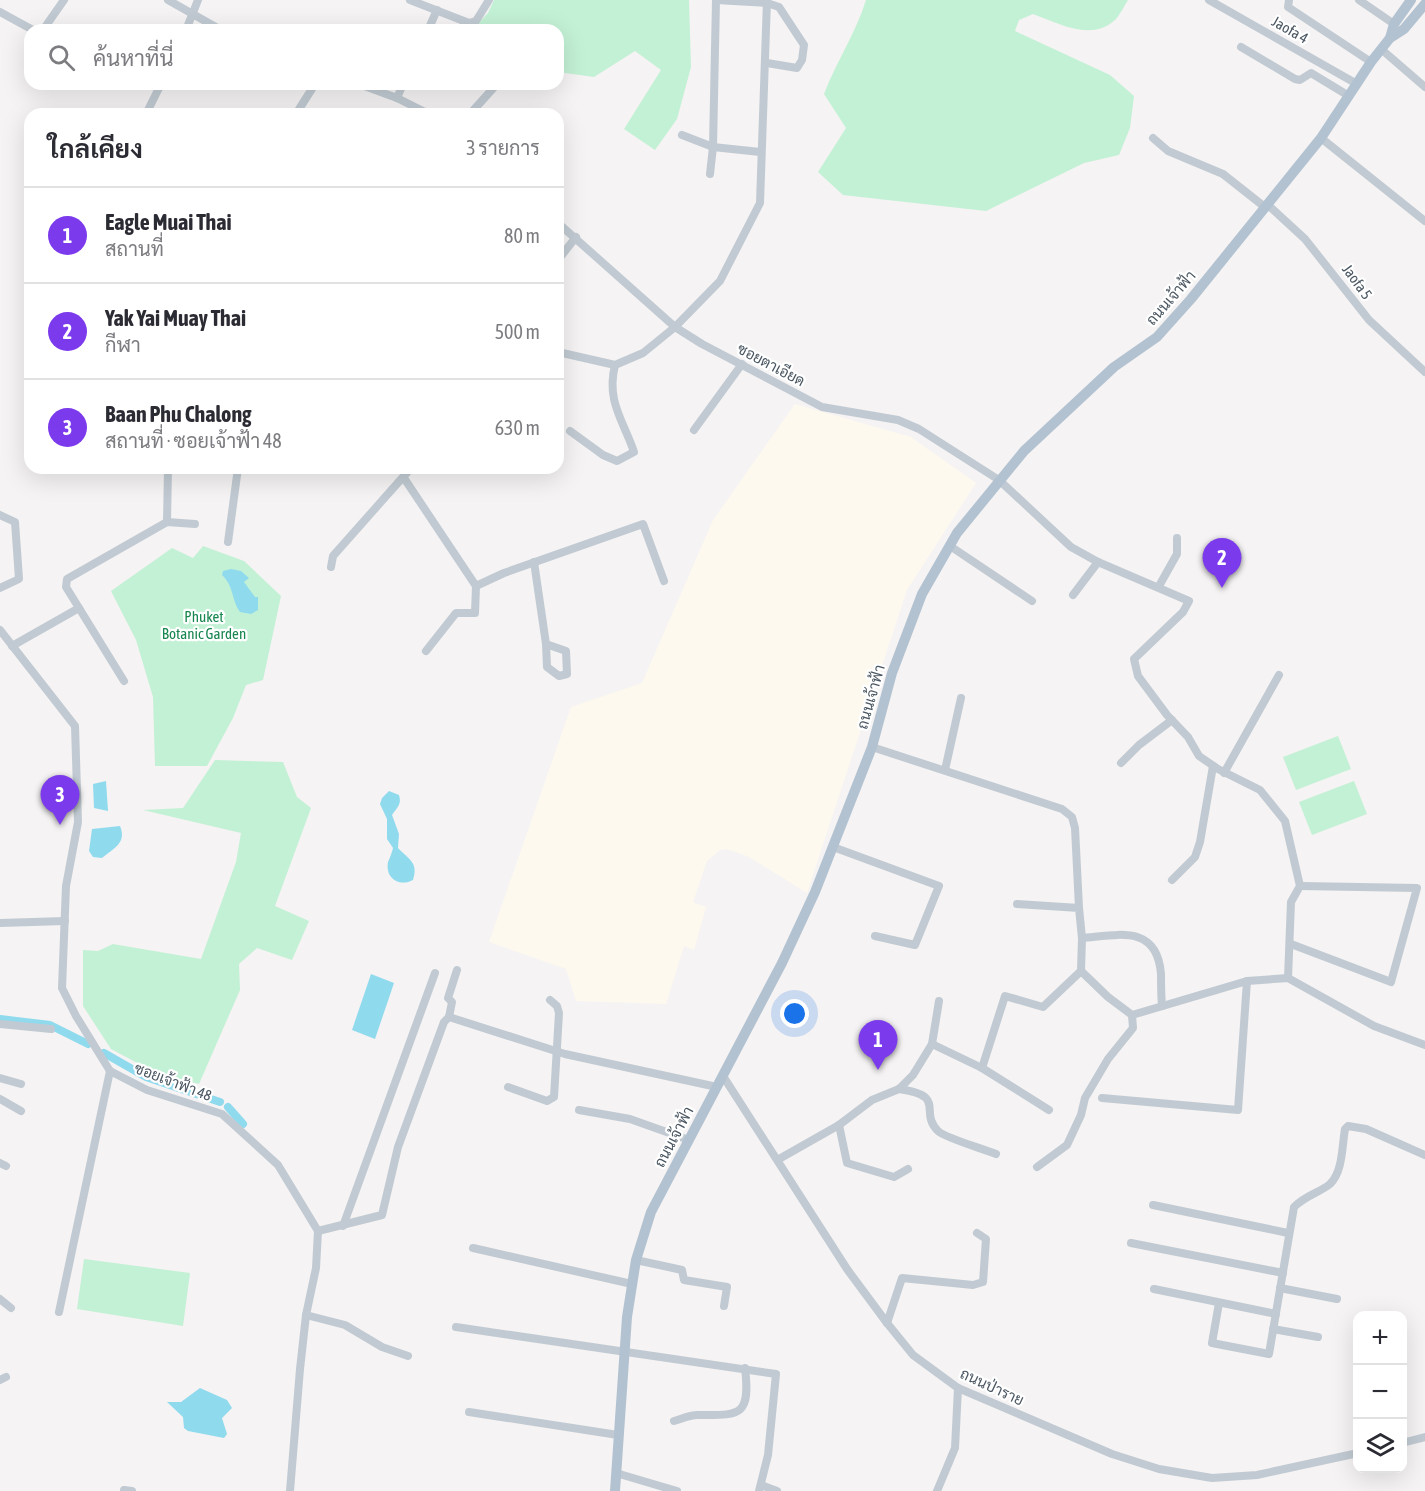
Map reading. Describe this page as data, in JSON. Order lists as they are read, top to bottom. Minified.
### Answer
{"streets":{"main road":["ถนนเจ้าฟ้า"],"street":["Jaofa 4","Jaofa 5","ซอยตาเอียด","ซอยเจ้าฟ้า 48","ถนนป่าราย"]},"crossings":[["Jaofa 4","ถนนเจ้าฟ้า"],["Jaofa 5","ถนนเจ้าฟ้า"],["ถนนเจ้าฟ้า","ซอยตาเอียด"],["ถนนเจ้าฟ้า","ถนนป่าราย"]],"parks":["Phuket Botanic Garden"],"page":{"search":"ค้นหาที่นี่","heading":["ใกล้เคียง","3 รายการ"],"list":[{"mark":"1","name":"Eagle Muai Thai","note":"สถานที่","value":"80 m"},{"mark":"2","name":"Yak Yai Muay Thai","note":"กีฬา","value":"500 m"},{"mark":"3","name":"Baan Phu Chalong","note":"สถานที่ · ซอยเจ้าฟ้า 48","value":"630 m"}],"pins":["2","3","1"],"map_buttons":["+","−"]}}
